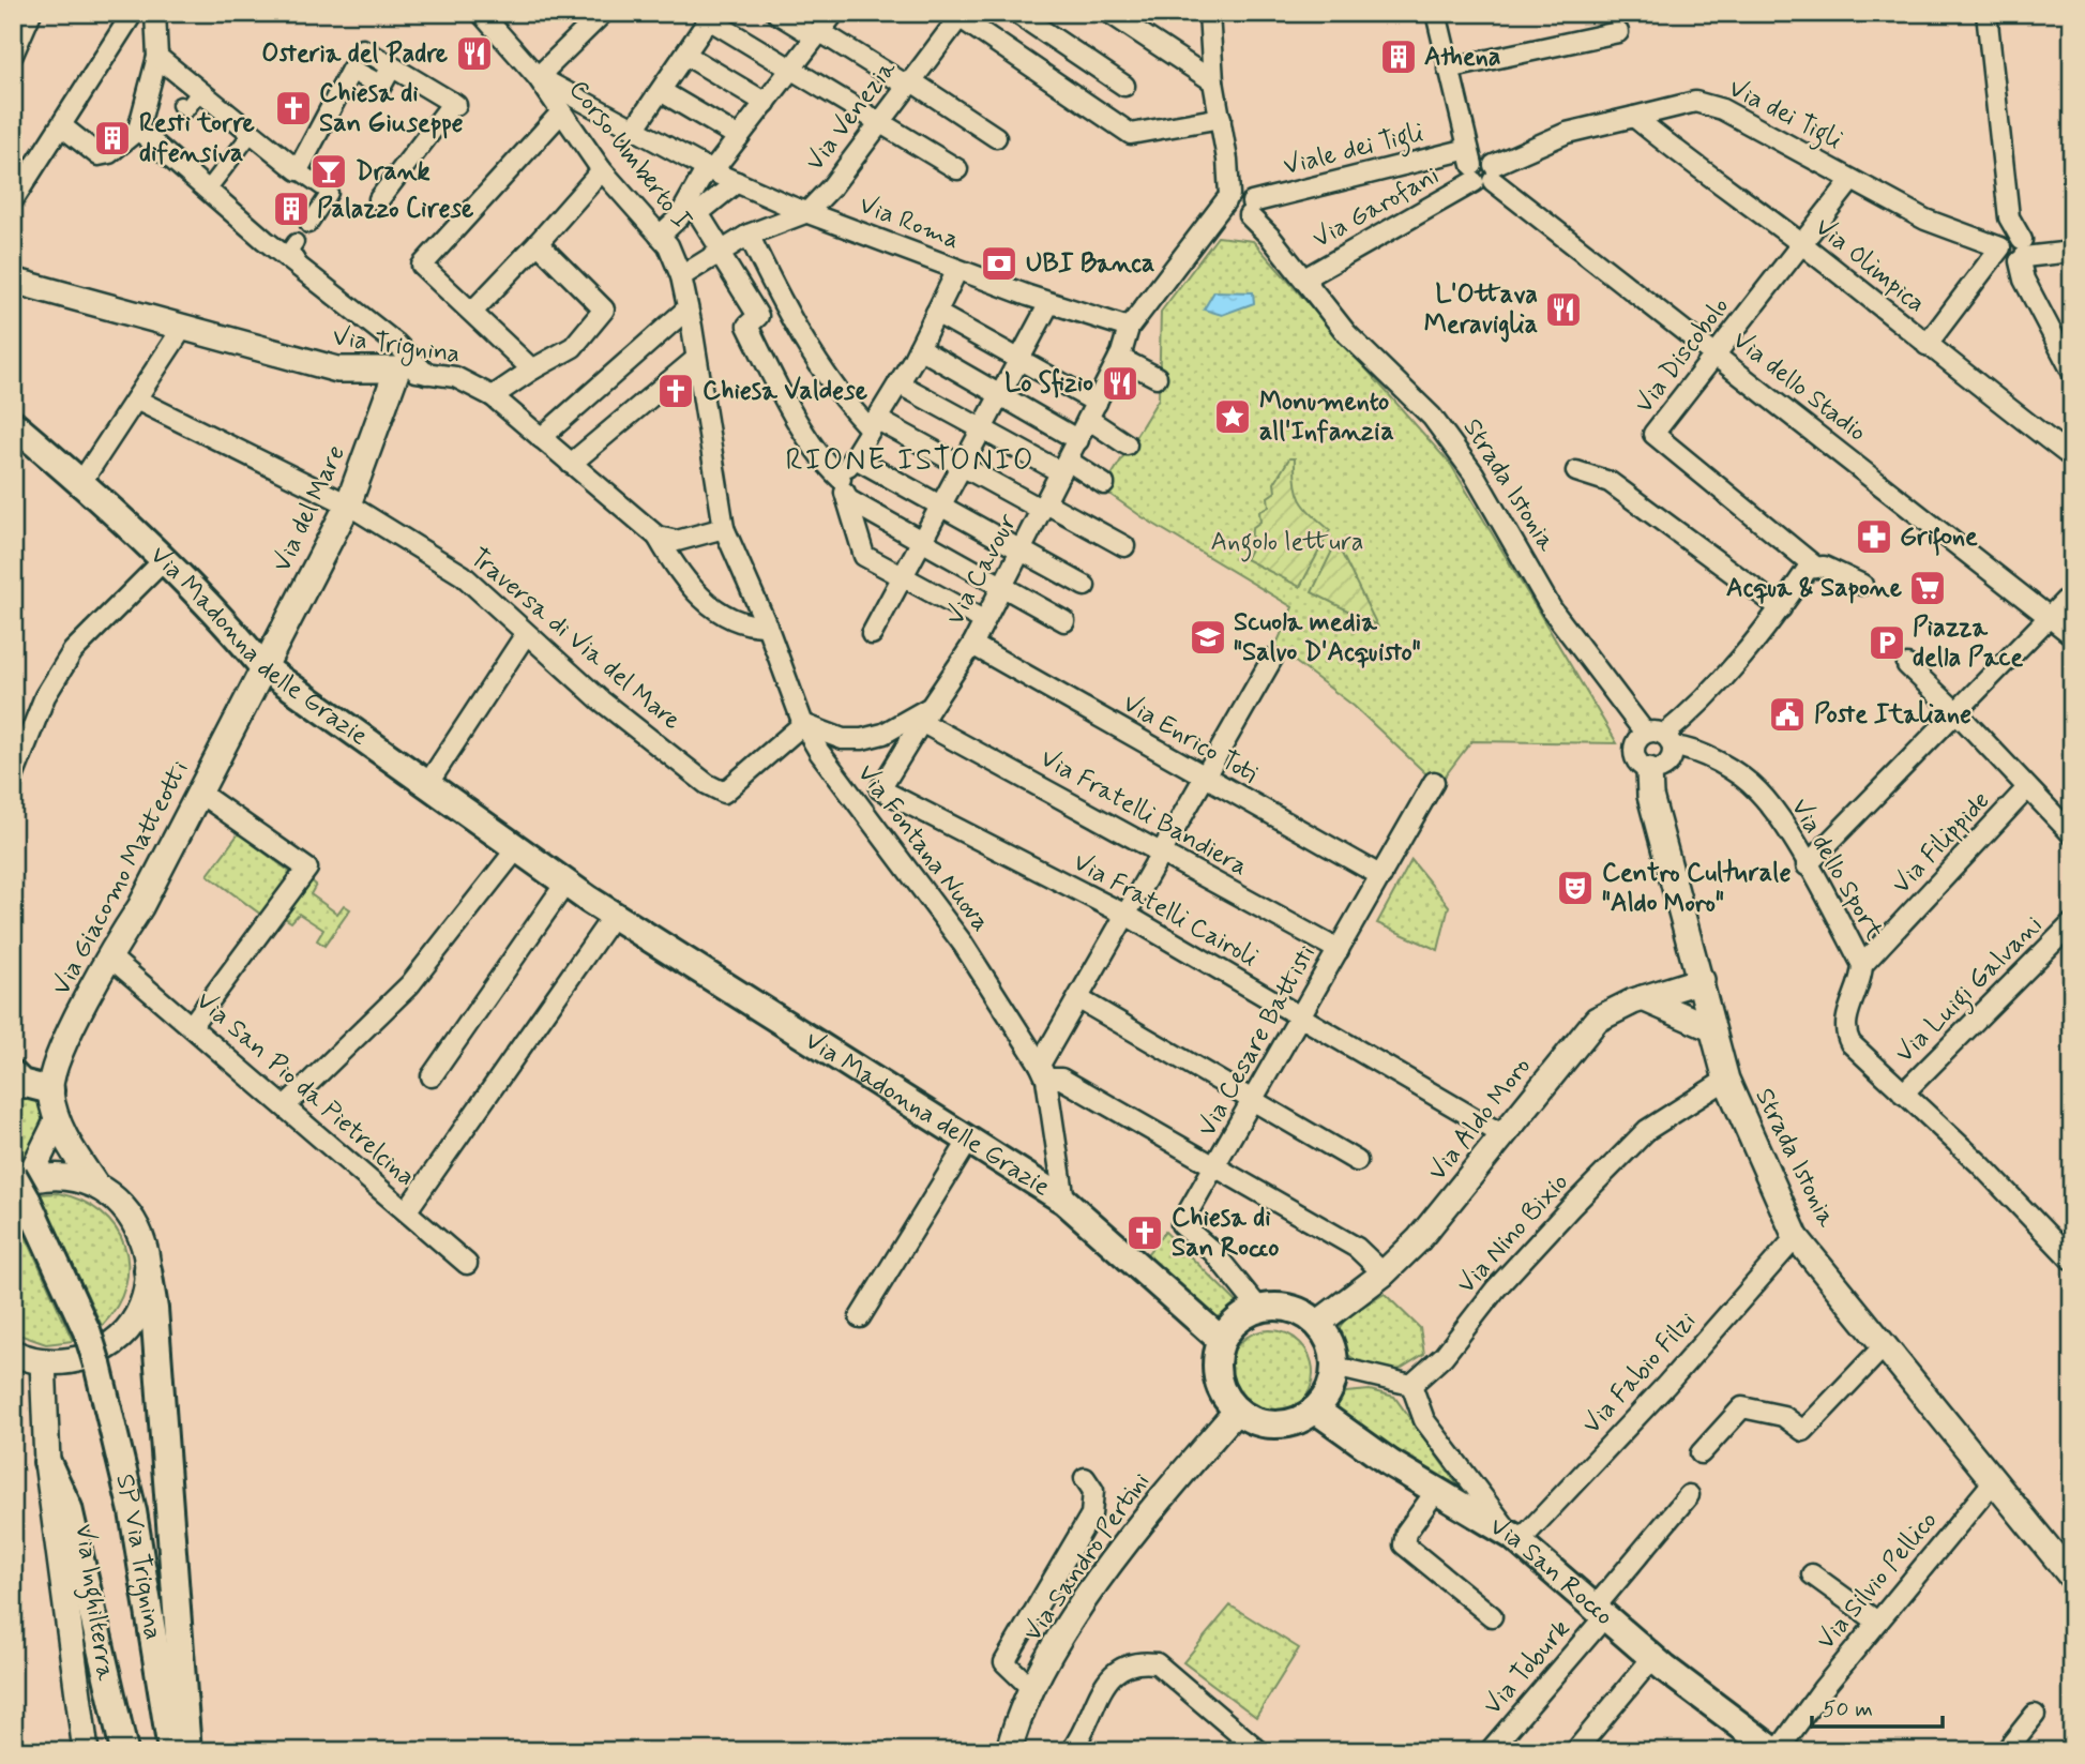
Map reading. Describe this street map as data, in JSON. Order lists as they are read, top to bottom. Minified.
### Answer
{"streets":{"main road":["Via Madonna delle Grazie","SP Via Trignina","Via San Rocco"],"street":["Via dei Tigli","Via Venezia","Viale dei Tigli","Corso Umberto I","Via Garofani","Via Roma","Via Olimpica","Via Trignina","Via Discobolo","Via dello Stadio","Strada Istonia","Via del Mare","Via Cavour","Traversa di Via del Mare","Via Enrico Toti","Via Fratelli Bandiera","Via Filippide","Via Fontana Nuova","Via dello Sport","Via Giacomo Matteotti","Via Fratelli Cairoli","Via Luigi Galvani","Via Cesare Battisti","Via San Pio da Pietrelcina","Via Aldo Moro","Via Nino Bixio","Via Fabio Filzi","Via Sandro Pertini","Via Silvio Pellico","Via Inghilterra","Via Toburk"]},"crossings":[["Via dei Tigli","Viale dei Tigli"],["Via dei Tigli","Via Garofani"],["Via dei Tigli","Via Olimpica"],["Via dei Tigli","Via Discobolo"],["Via dei Tigli","Via dello Stadio"],["Via Venezia","Via Roma"],["Viale dei Tigli","Via Garofani"],["Viale dei Tigli","Via dello Stadio"],["Viale dei Tigli","Strada Istonia"],["Corso Umberto I","Via Roma"],["Corso Umberto I","Via Fontana Nuova"],["Via Garofani","Via dello Stadio"],["Via Garofani","Strada Istonia"],["Via Roma","Via Cavour"],["Via Olimpica","Via Discobolo"],["Via Trignina","Via del Mare"],["Via Discobolo","Via dello Stadio"],["Strada Istonia","Via dello Sport"],["Strada Istonia","Via Aldo Moro"],["Strada Istonia","Via Nino Bixio"],["Strada Istonia","Via Fabio Filzi"],["Strada Istonia","Via Silvio Pellico"],["Via del Mare","Traversa di Via del Mare"],["Via del Mare","Via Madonna delle Grazie"],["Via del Mare","Via Giacomo Matteotti"],["Via Cavour","Traversa di Via del Mare"],["Via Cavour","Via Enrico Toti"],["Via Cavour","Via Fratelli Bandiera"],["Via Cavour","Via Fontana Nuova"],["Via Cavour","Via Fratelli Cairoli"],["Traversa di Via del Mare","Via Fontana Nuova"],["Via Madonna delle Grazie","Via Fontana Nuova"],["Via Madonna delle Grazie","Via Giacomo Matteotti"],["Via Madonna delle Grazie","Via Cesare Battisti"],["Via Madonna delle Grazie","Via Aldo Moro"],["Via Madonna delle Grazie","Via Sandro Pertini"],["Via Madonna delle Grazie","Via San Rocco"],["Via Enrico Toti","Via Cesare Battisti"],["Via Fratelli Bandiera","Via Fratelli Cairoli"],["Via Fratelli Bandiera","Via Cesare Battisti"],["Via Filippide","Via dello Sport"],["Via dello Sport","Via Luigi Galvani"],["Via Giacomo Matteotti","Via San Pio da Pietrelcina"],["Via Fratelli Cairoli","Via Cesare Battisti"],["Via Fratelli Cairoli","Via Aldo Moro"],["Via Cesare Battisti","Via Aldo Moro"],["Via Cesare Battisti","Via Sandro Pertini"],["Via Cesare Battisti","Via San Rocco"],["Via Aldo Moro","Via Sandro Pertini"],["Via Aldo Moro","Via San Rocco"],["Via Fabio Filzi","Via San Rocco"],["Via Sandro Pertini","Via San Rocco"],["Via San Rocco","Via Silvio Pellico"],["Via San Rocco","Via Toburk"]],"districts":["RIONE ISTONIO"],"parks":["Angolo lettura"],"places":{"restaurant":["Osteria del Padre","L'Ottava Meraviglia","Lo Sfizio"],"building":["Athena","Resti torre difensiva","Palazzo Cirese"],"church":["Chiesa di San Giuseppe","Chiesa Valdese","Chiesa di San Rocco"],"bar":["Drank"],"bank":["UBI Banca"],"place":["Monumento all'Infanzia"],"pharmacy":["Grifone"],"supermarket":["Acqua & Sapone"],"school or university":["Scuola media \"Salvo D'Acquisto\""],"parking":["Piazza della Pace"],"public building":["Poste Italiane"],"theatre":["Centro Culturale \"Aldo Moro\""]},"scale_bar":"50 m"}
